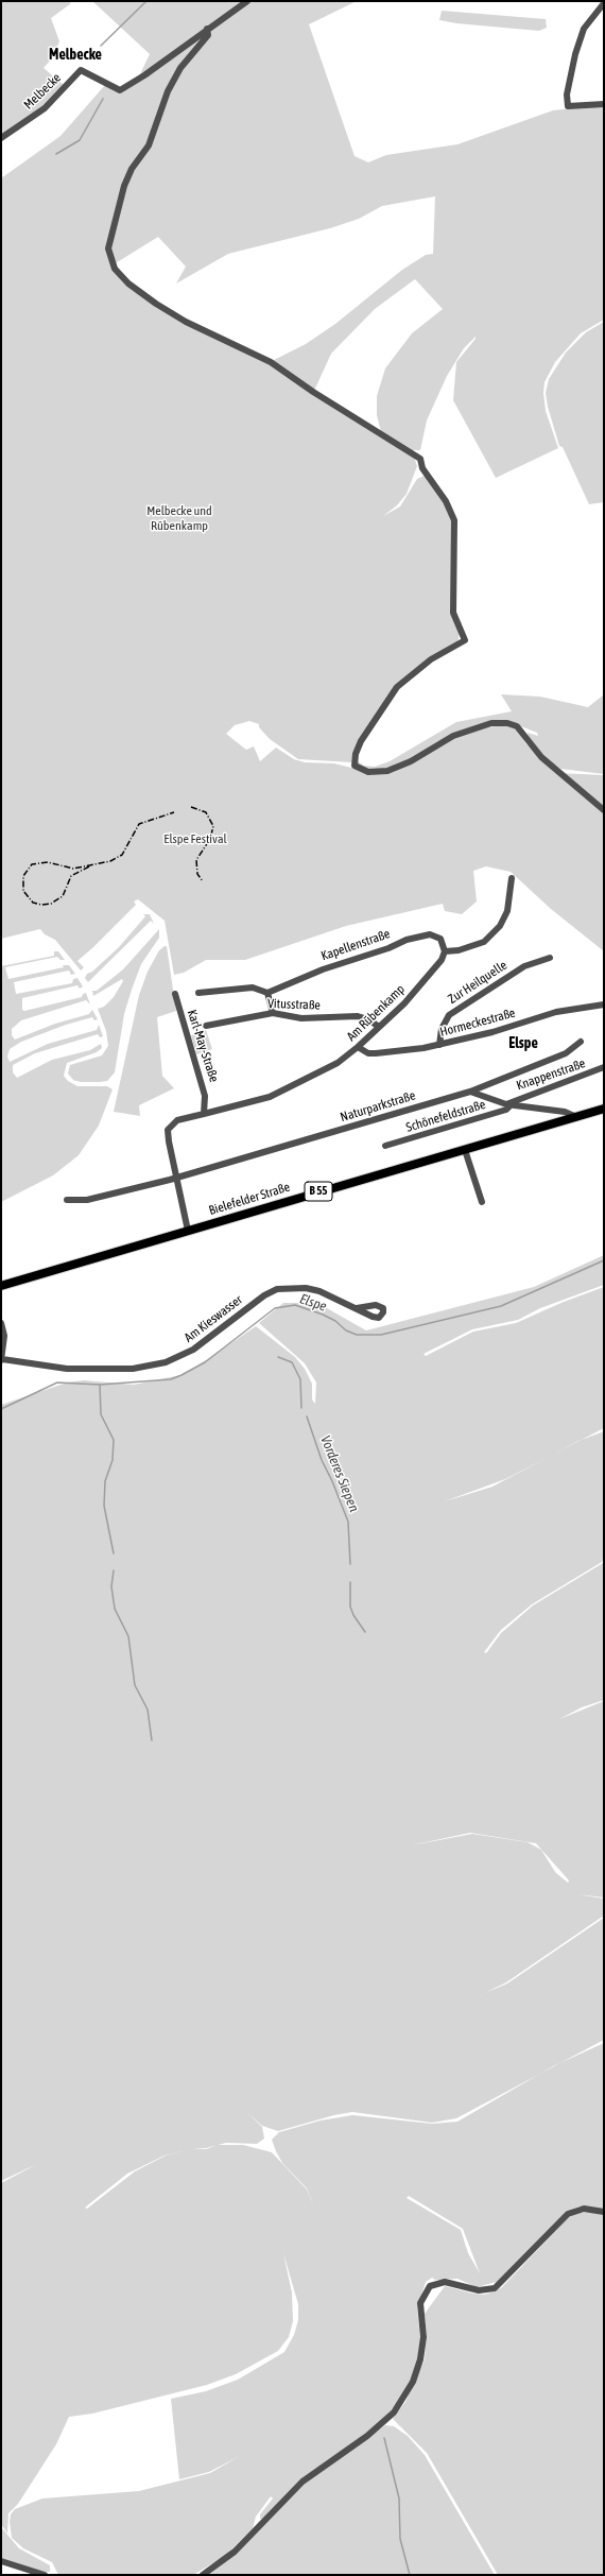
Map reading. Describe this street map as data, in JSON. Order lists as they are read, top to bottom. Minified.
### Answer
{"streets":{"main road":["B 55","Bielefelder Straße"],"street":["Melbecke","Kapellenstraße","Zur Heilquelle","Vitusstraße","Am Rübenkamp","Hormeckestraße","Karl-May-Straße","Knappenstraße","Naturparkstraße","Schönefeldstraße","Am Kieswasser"]},"crossings":[["Kapellenstraße","Am Rübenkamp"],["Zur Heilquelle","Hormeckestraße"],["Vitusstraße","Am Rübenkamp"],["Am Rübenkamp","Hormeckestraße"],["Am Rübenkamp","Karl-May-Straße"],["Knappenstraße","Schönefeldstraße"]],"districts":["Melbecke","Elspe"],"water":["Elspe","Vorderes Siepen"],"parks":["Melbecke und Rübenkamp","Elspe Festival"]}
